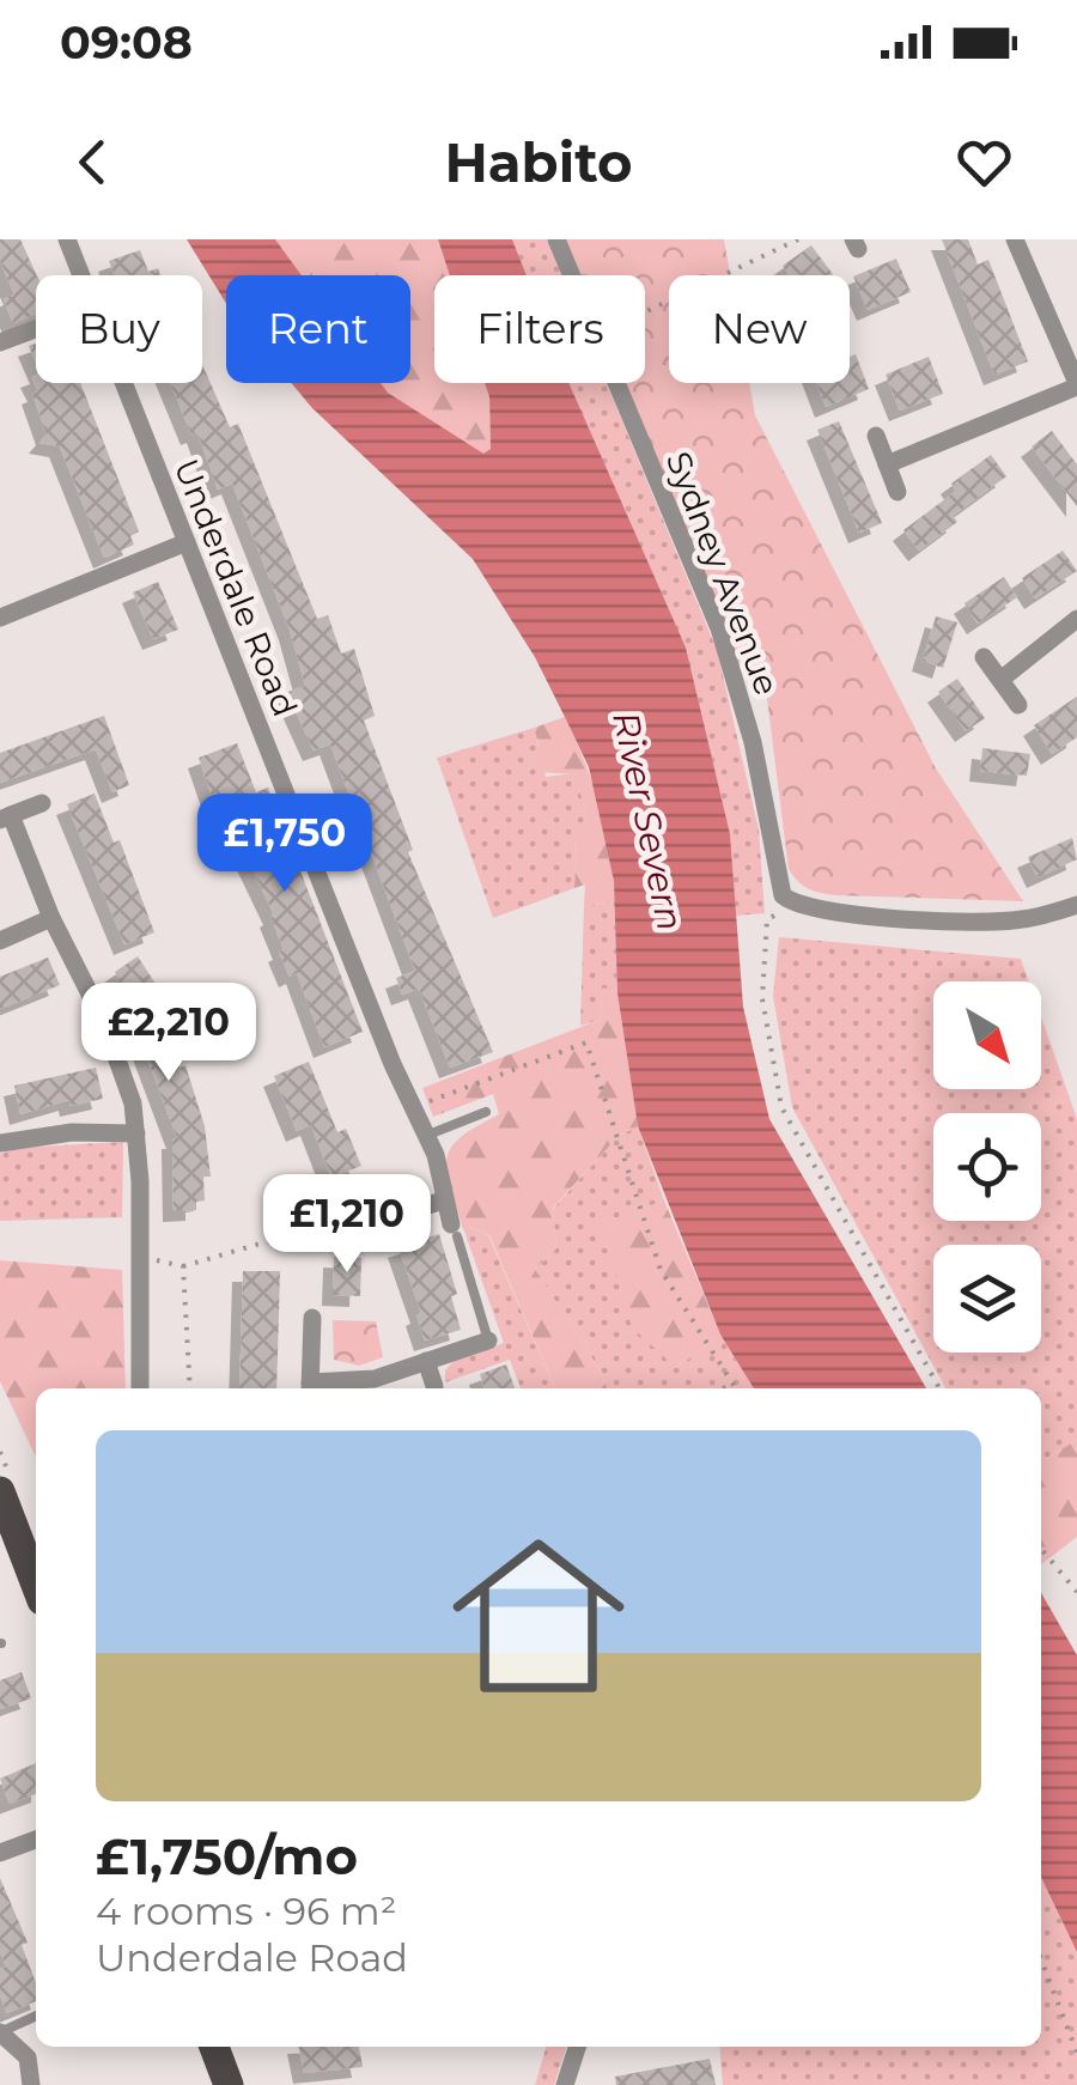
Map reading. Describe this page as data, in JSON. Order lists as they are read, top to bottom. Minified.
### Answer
{"streets":{"street":["Sydney Avenue","Underdale Road"]},"water":["River Severn"],"north":"bottom right","page":{"status":"09:08","header":"Habito","chip":["Buy","Rent","Filters","New"],"price":["£1,750","£2,210","£1,210"],"list":[{"name":"£1,750/mo","note":"4 rooms · 96 m² · Underdale Road"}]}}
